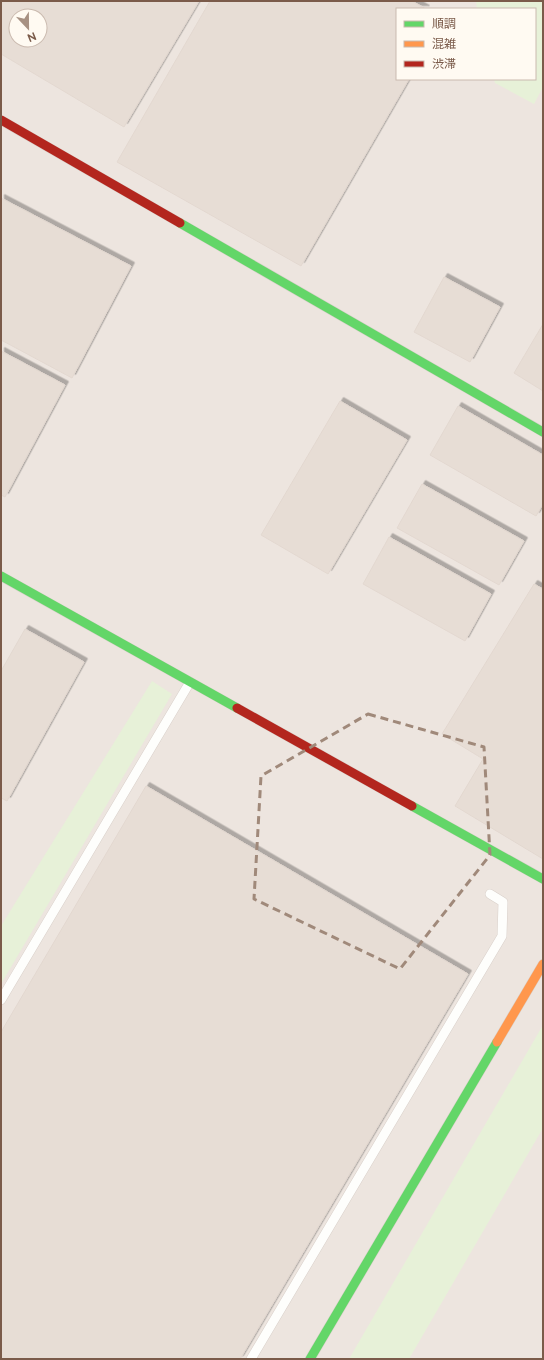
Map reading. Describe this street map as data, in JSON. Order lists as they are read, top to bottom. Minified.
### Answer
{"legend":["順調","混雑","渋滞"],"north":"bottom"}
